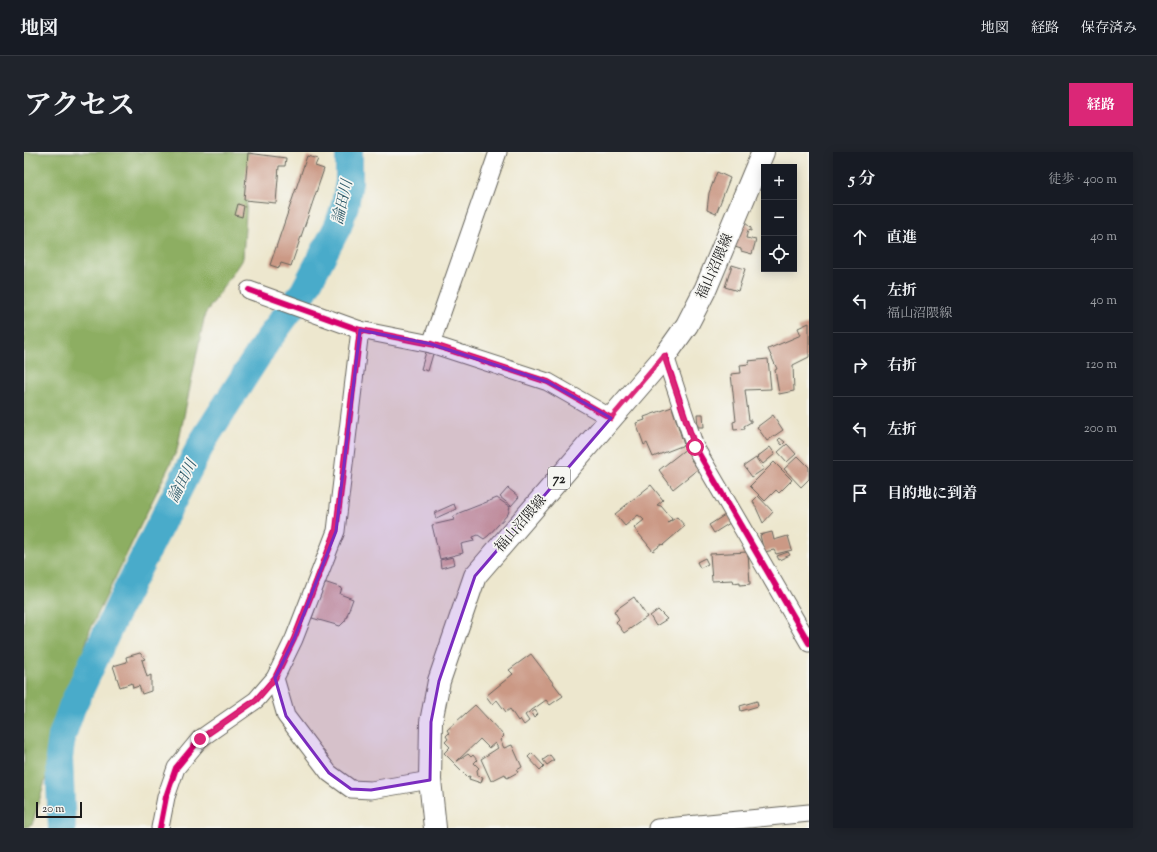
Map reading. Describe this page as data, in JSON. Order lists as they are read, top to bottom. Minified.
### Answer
{"streets":{"main road":["福山沼隈線","72"]},"water":["論田川"],"scale_bar":"20 m","page":{"header":"地図","nav":["地図","経路","保存済み"],"title":"アクセス","buttons":"経路","heading":["5 分","徒歩 · 400 m"],"map_buttons":["+","−"],"list":[["直進","40 m"],["左折","福山沼隈線","40 m"],["右折","120 m"],["左折","200 m"],"目的地に到着"],"scale":"20 m"}}
